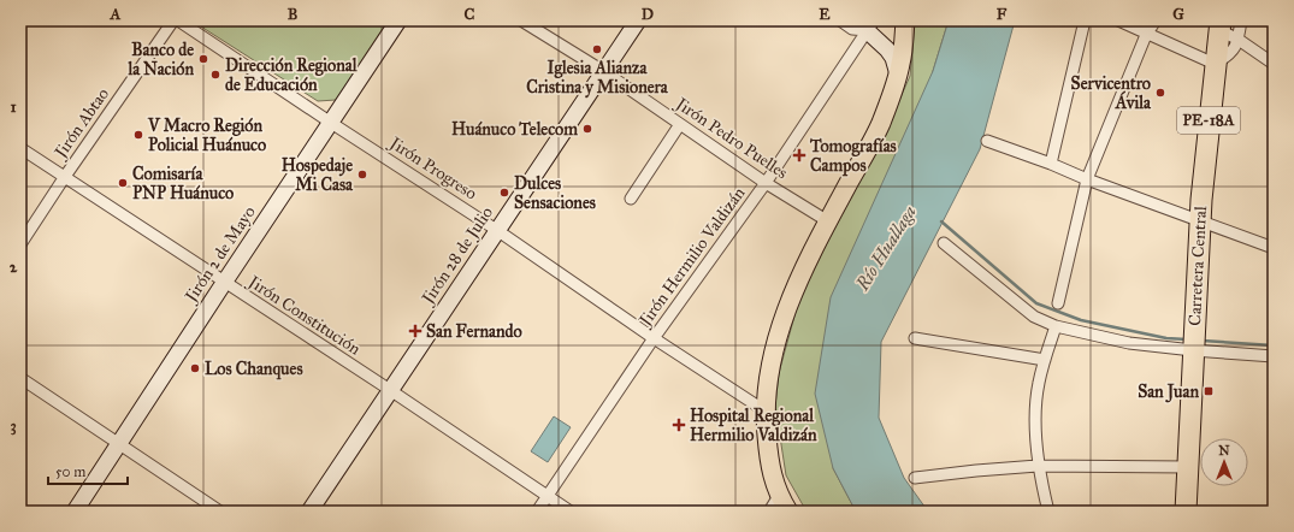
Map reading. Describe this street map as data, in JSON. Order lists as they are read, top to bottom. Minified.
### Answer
{"streets":{"highway":["PE-18A","Carretera Central"],"street":["Jirón Abtao","Jirón Pedro Puelles","Jirón Progreso","Jirón 2 de Mayo","Jirón 28 de Julio","Jirón Hermilio Valdizán","Jirón Constitución"]},"crossings":[["Jirón Abtao","Jirón Constitución"],["Jirón Pedro Puelles","Jirón 28 de Julio"],["Jirón Pedro Puelles","Jirón Hermilio Valdizán"],["Jirón Progreso","Jirón 2 de Mayo"],["Jirón Progreso","Jirón 28 de Julio"],["Jirón Progreso","Jirón Hermilio Valdizán"],["Jirón 2 de Mayo","Jirón Constitución"],["Jirón 28 de Julio","Jirón Constitución"],["Jirón Hermilio Valdizán","Jirón Constitución"]],"water":["Río Huallaga"],"places":{"other":["Iglesia Alianza Cristina y Misionera","Banco de la Nación","Dirección Regional de Educación","Servicentro Ávila","Huánuco Telecom","V Macro Región Policial Huánuco","Hospedaje Mi Casa","Comisaría PNP Huánuco","Dulces Sensaciones","Los Chanques"],"health":["Tomografías Campos","San Fernando","Hospital Regional Hermilio Valdizán"],"transit":["San Juan"]},"scale_bar":"50 m","north":"top","grid":{"columns":["A","B","C","D","E","F","G"],"rows":["1","2","3"]}}
